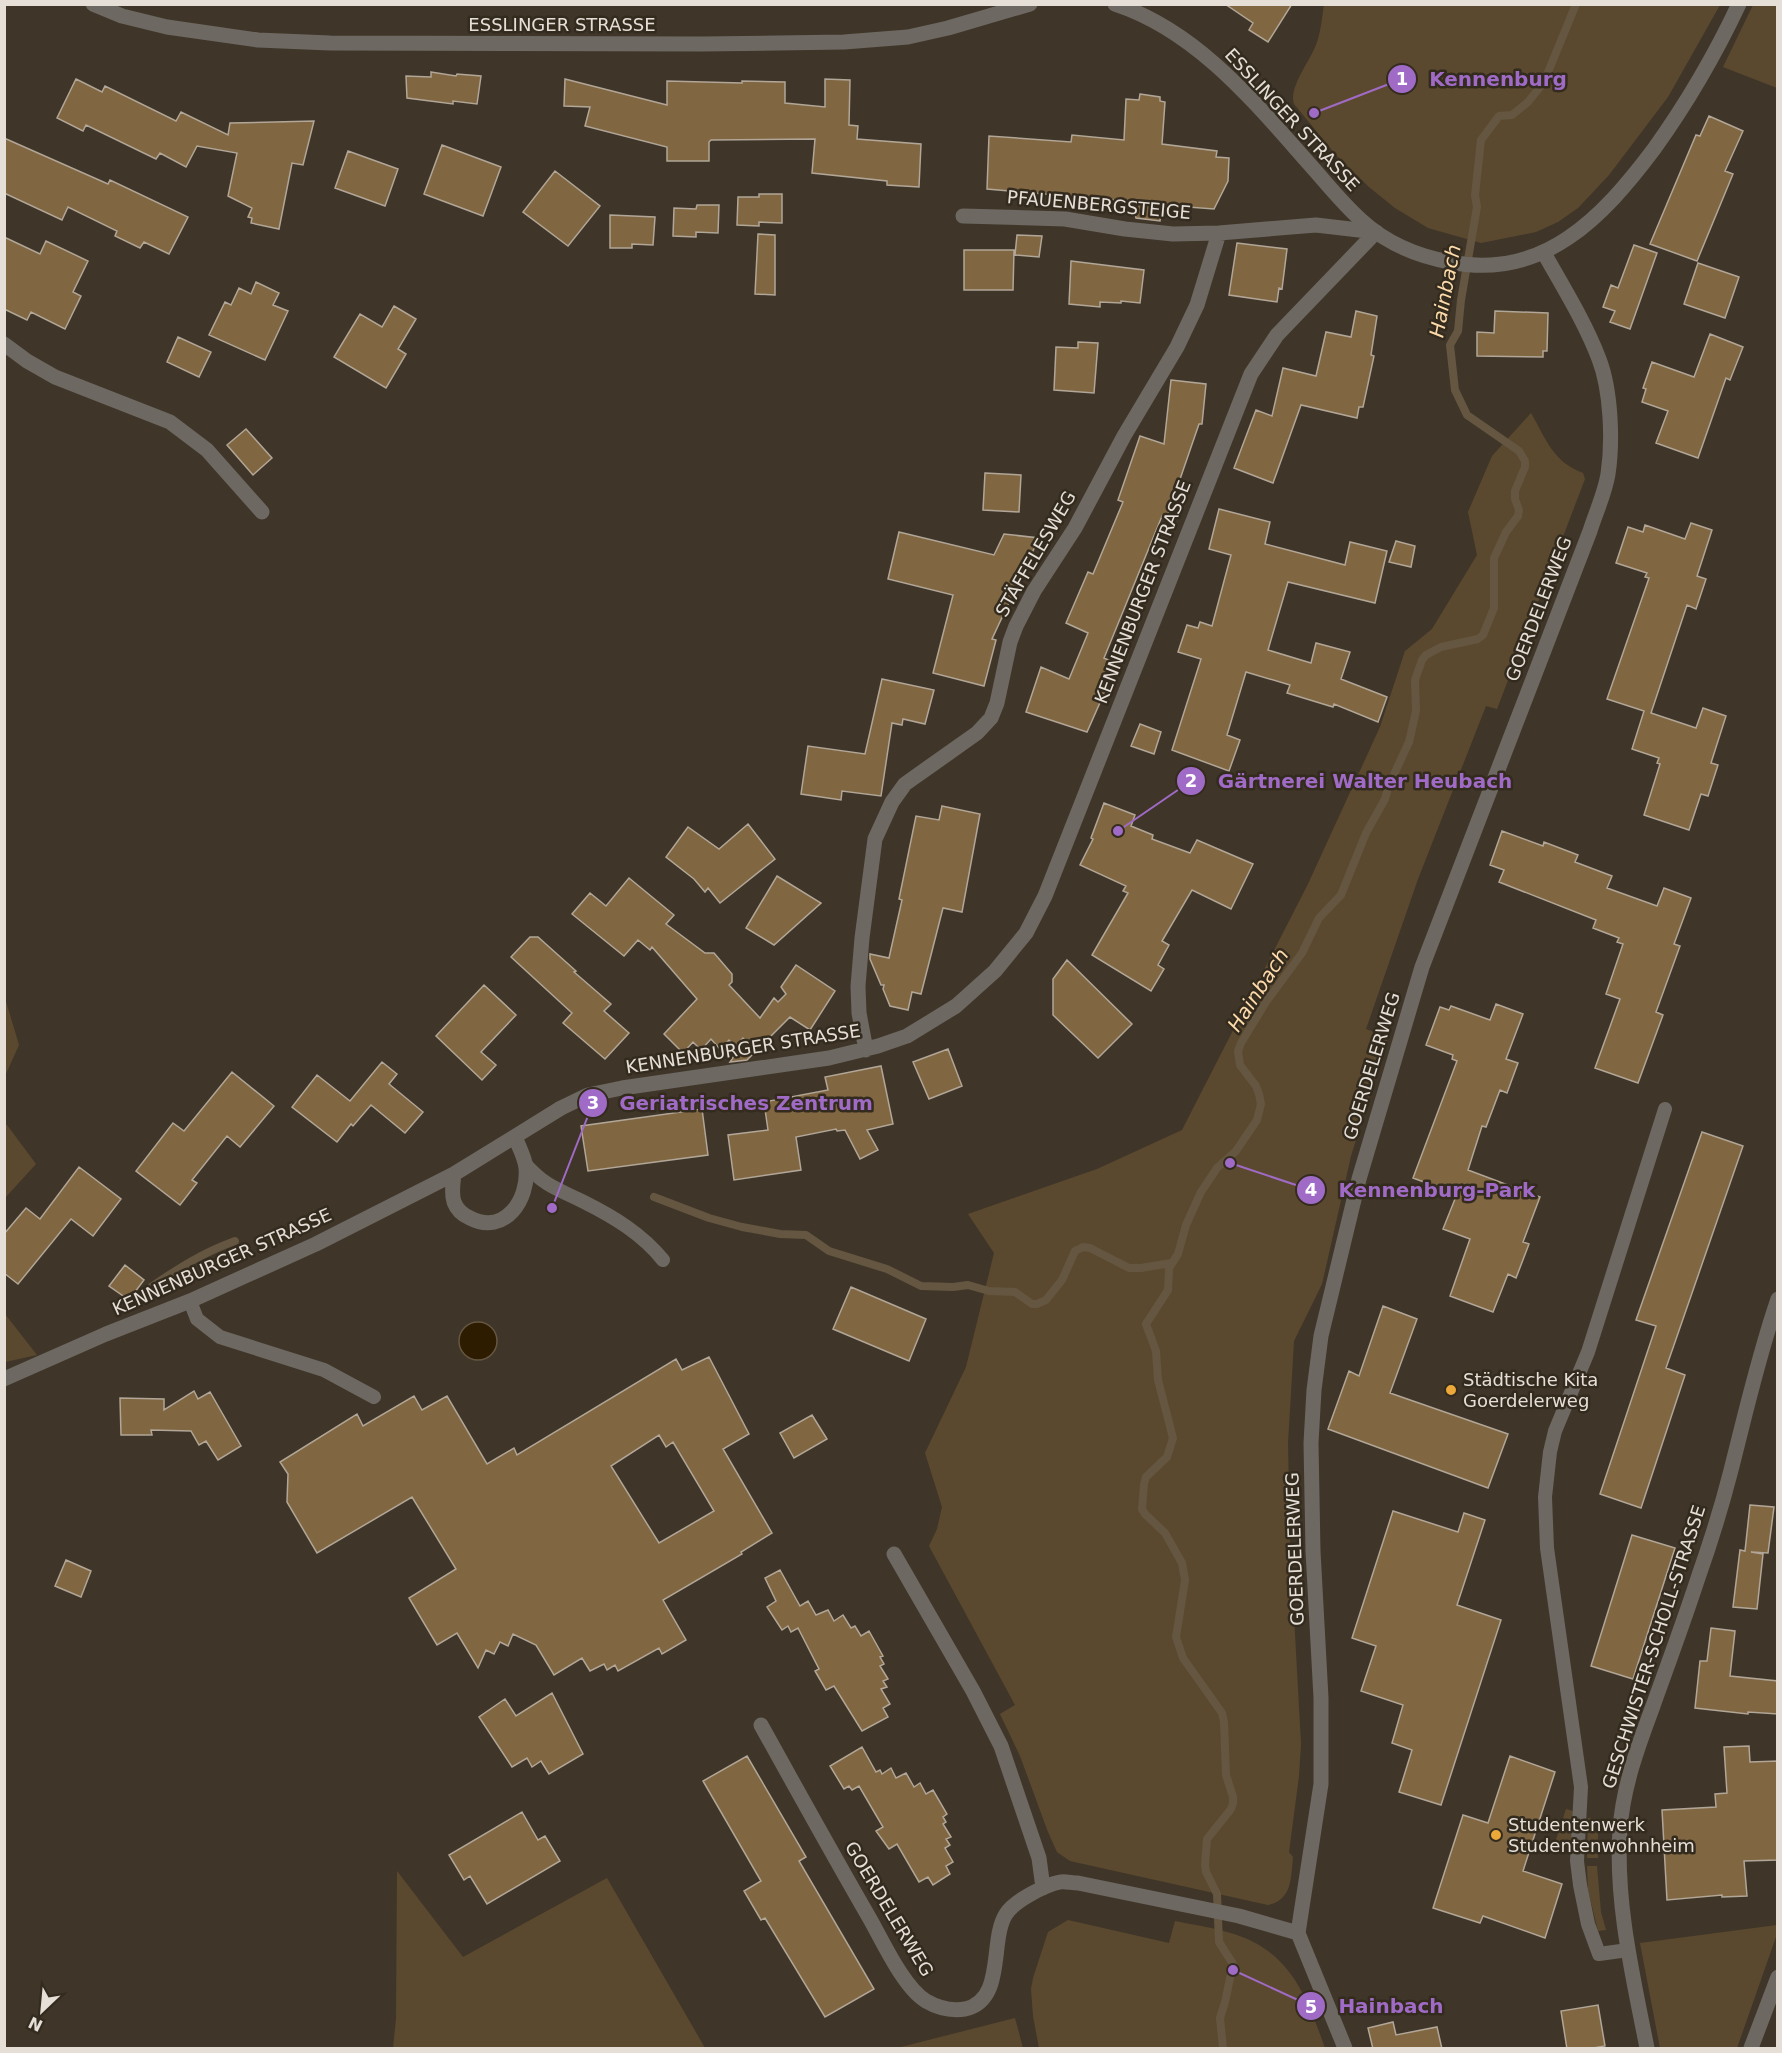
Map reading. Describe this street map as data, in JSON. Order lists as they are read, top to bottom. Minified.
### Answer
{"streets":{"street":["ESSLINGER STRASSE","PFAUENBERGSTEIGE","STÄFFELESWEG","KENNENBURGER STRASSE","GOERDELERWEG","GESCHWISTER-SCHOLL-STRASSE"]},"crossings":[["ESSLINGER STRASSE","PFAUENBERGSTEIGE"],["ESSLINGER STRASSE","KENNENBURGER STRASSE"],["PFAUENBERGSTEIGE","STÄFFELESWEG"],["PFAUENBERGSTEIGE","KENNENBURGER STRASSE"],["STÄFFELESWEG","KENNENBURGER STRASSE"]],"water":["Hainbach"],"places":["Kennenburg","Gärtnerei Walter Heubach","Kennenburg-Park","Geriatrisches Zentrum","Städtische Kita Goerdelerweg","Studentenwerk Studentenwohnheim","Hainbach"],"north":"bottom left"}
